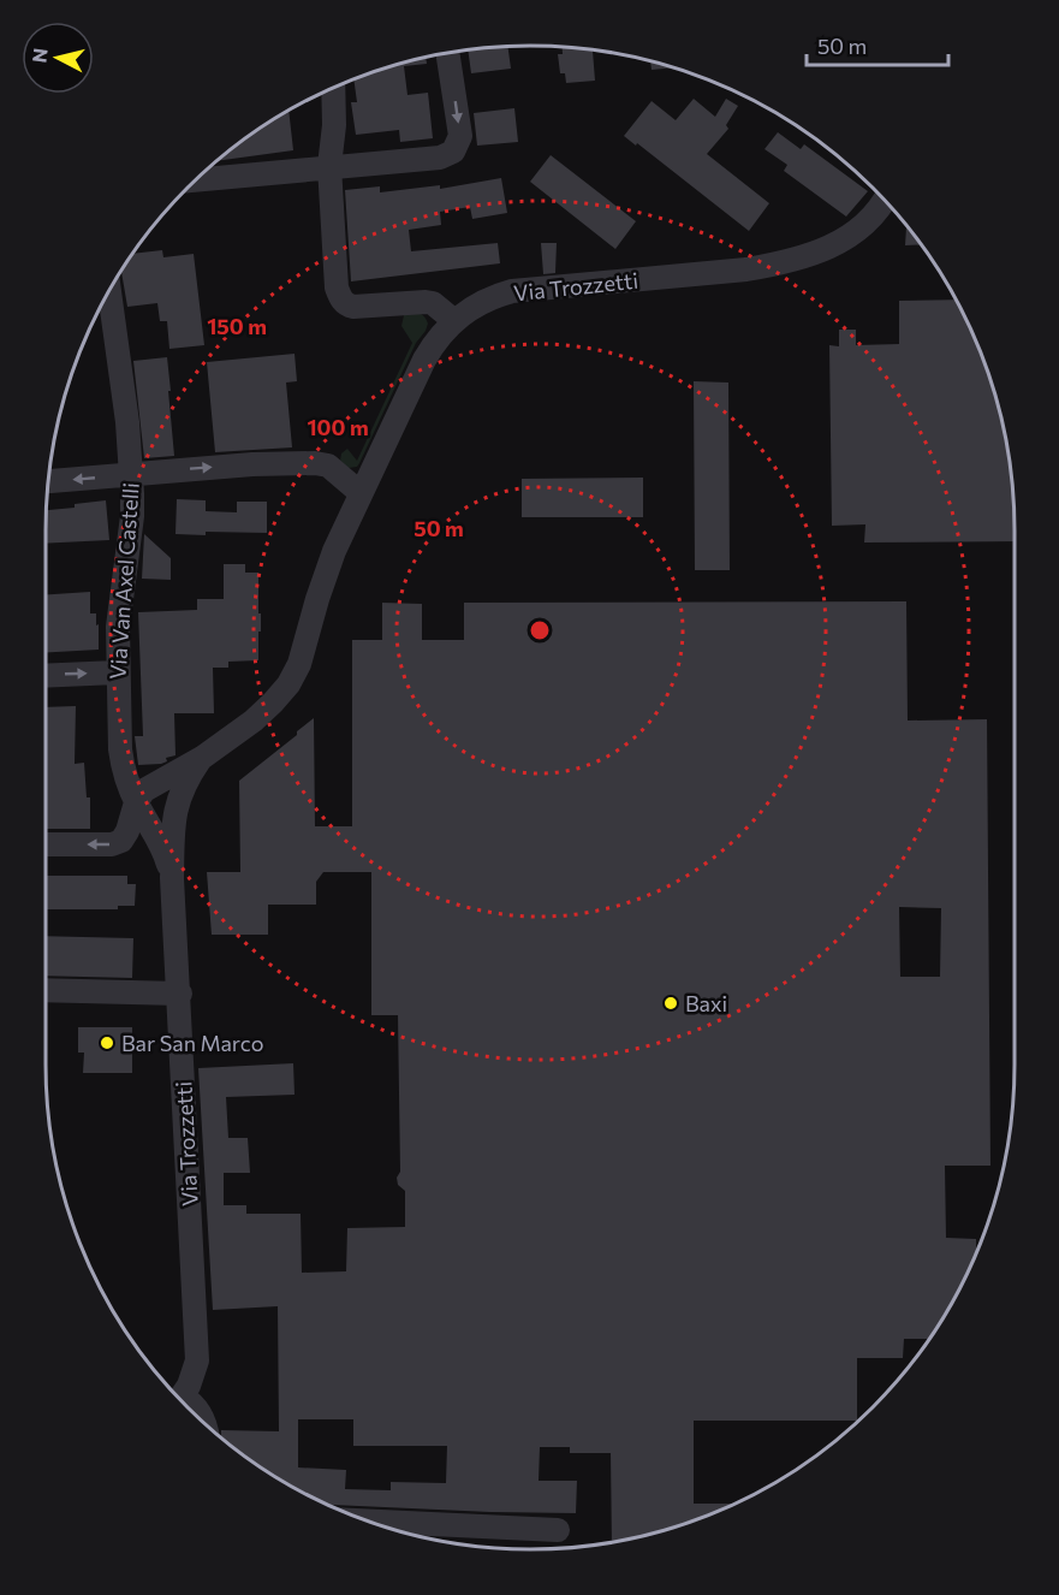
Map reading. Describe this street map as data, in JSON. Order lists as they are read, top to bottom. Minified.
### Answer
{"streets":{"street":["Via Trozzetti","Via Van Axel Castelli"]},"crossings":[["Via Trozzetti","Via Van Axel Castelli"]],"places":["Baxi","Bar San Marco"],"scale_bar":"50 m","north":"left","rings":["150 m","100 m","50 m"]}
